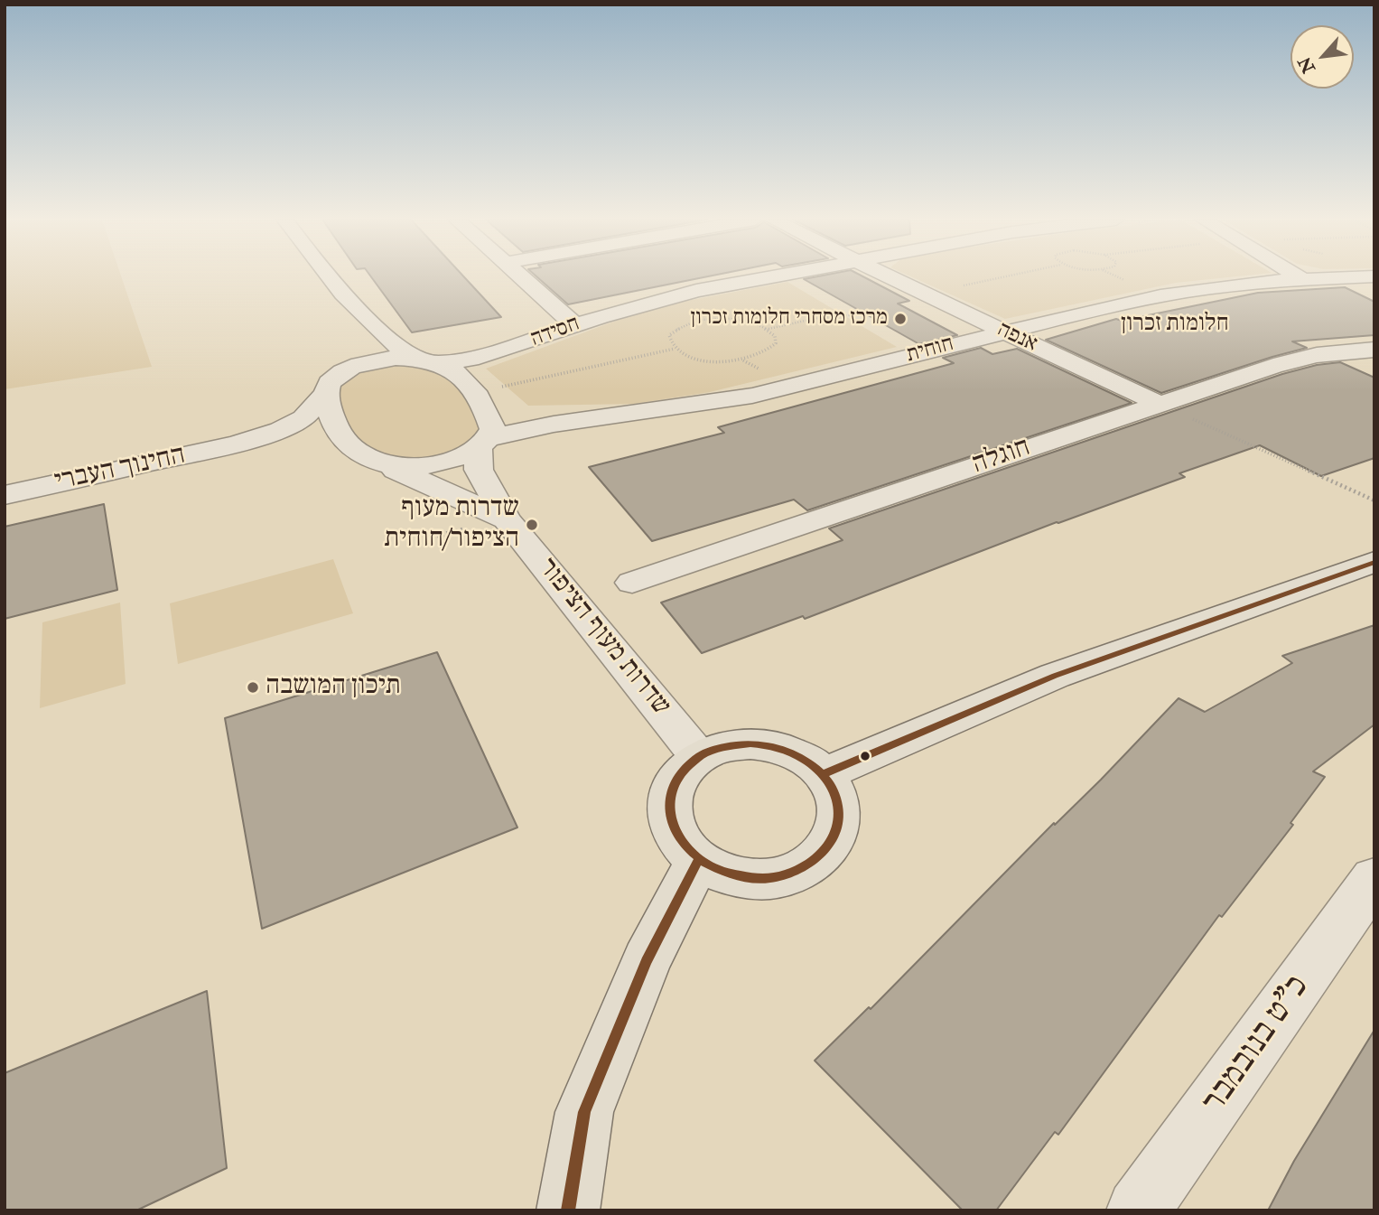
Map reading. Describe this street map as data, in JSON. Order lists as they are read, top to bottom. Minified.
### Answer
{"streets":{"street":["חסידה","אנפה","חוחית","חוגלה","החינוך העברי","שדרות מעוף הציפור","כ\"ט בנובמבר"]},"crossings":[["חסידה","חוחית"],["חסידה","החינוך העברי"],["חסידה","שדרות מעוף הציפור"],["אנפה","חוחית"],["אנפה","חוגלה"],["חוחית","החינוך העברי"],["חוחית","שדרות מעוף הציפור"],["החינוך העברי","שדרות מעוף הציפור"]],"districts":["חלומות זכרון"],"places":["מרכז מסחרי חלומות זכרון","שדרות מעוף הציפור/חוחית","תיכון המושבה"],"north":"bottom left"}
